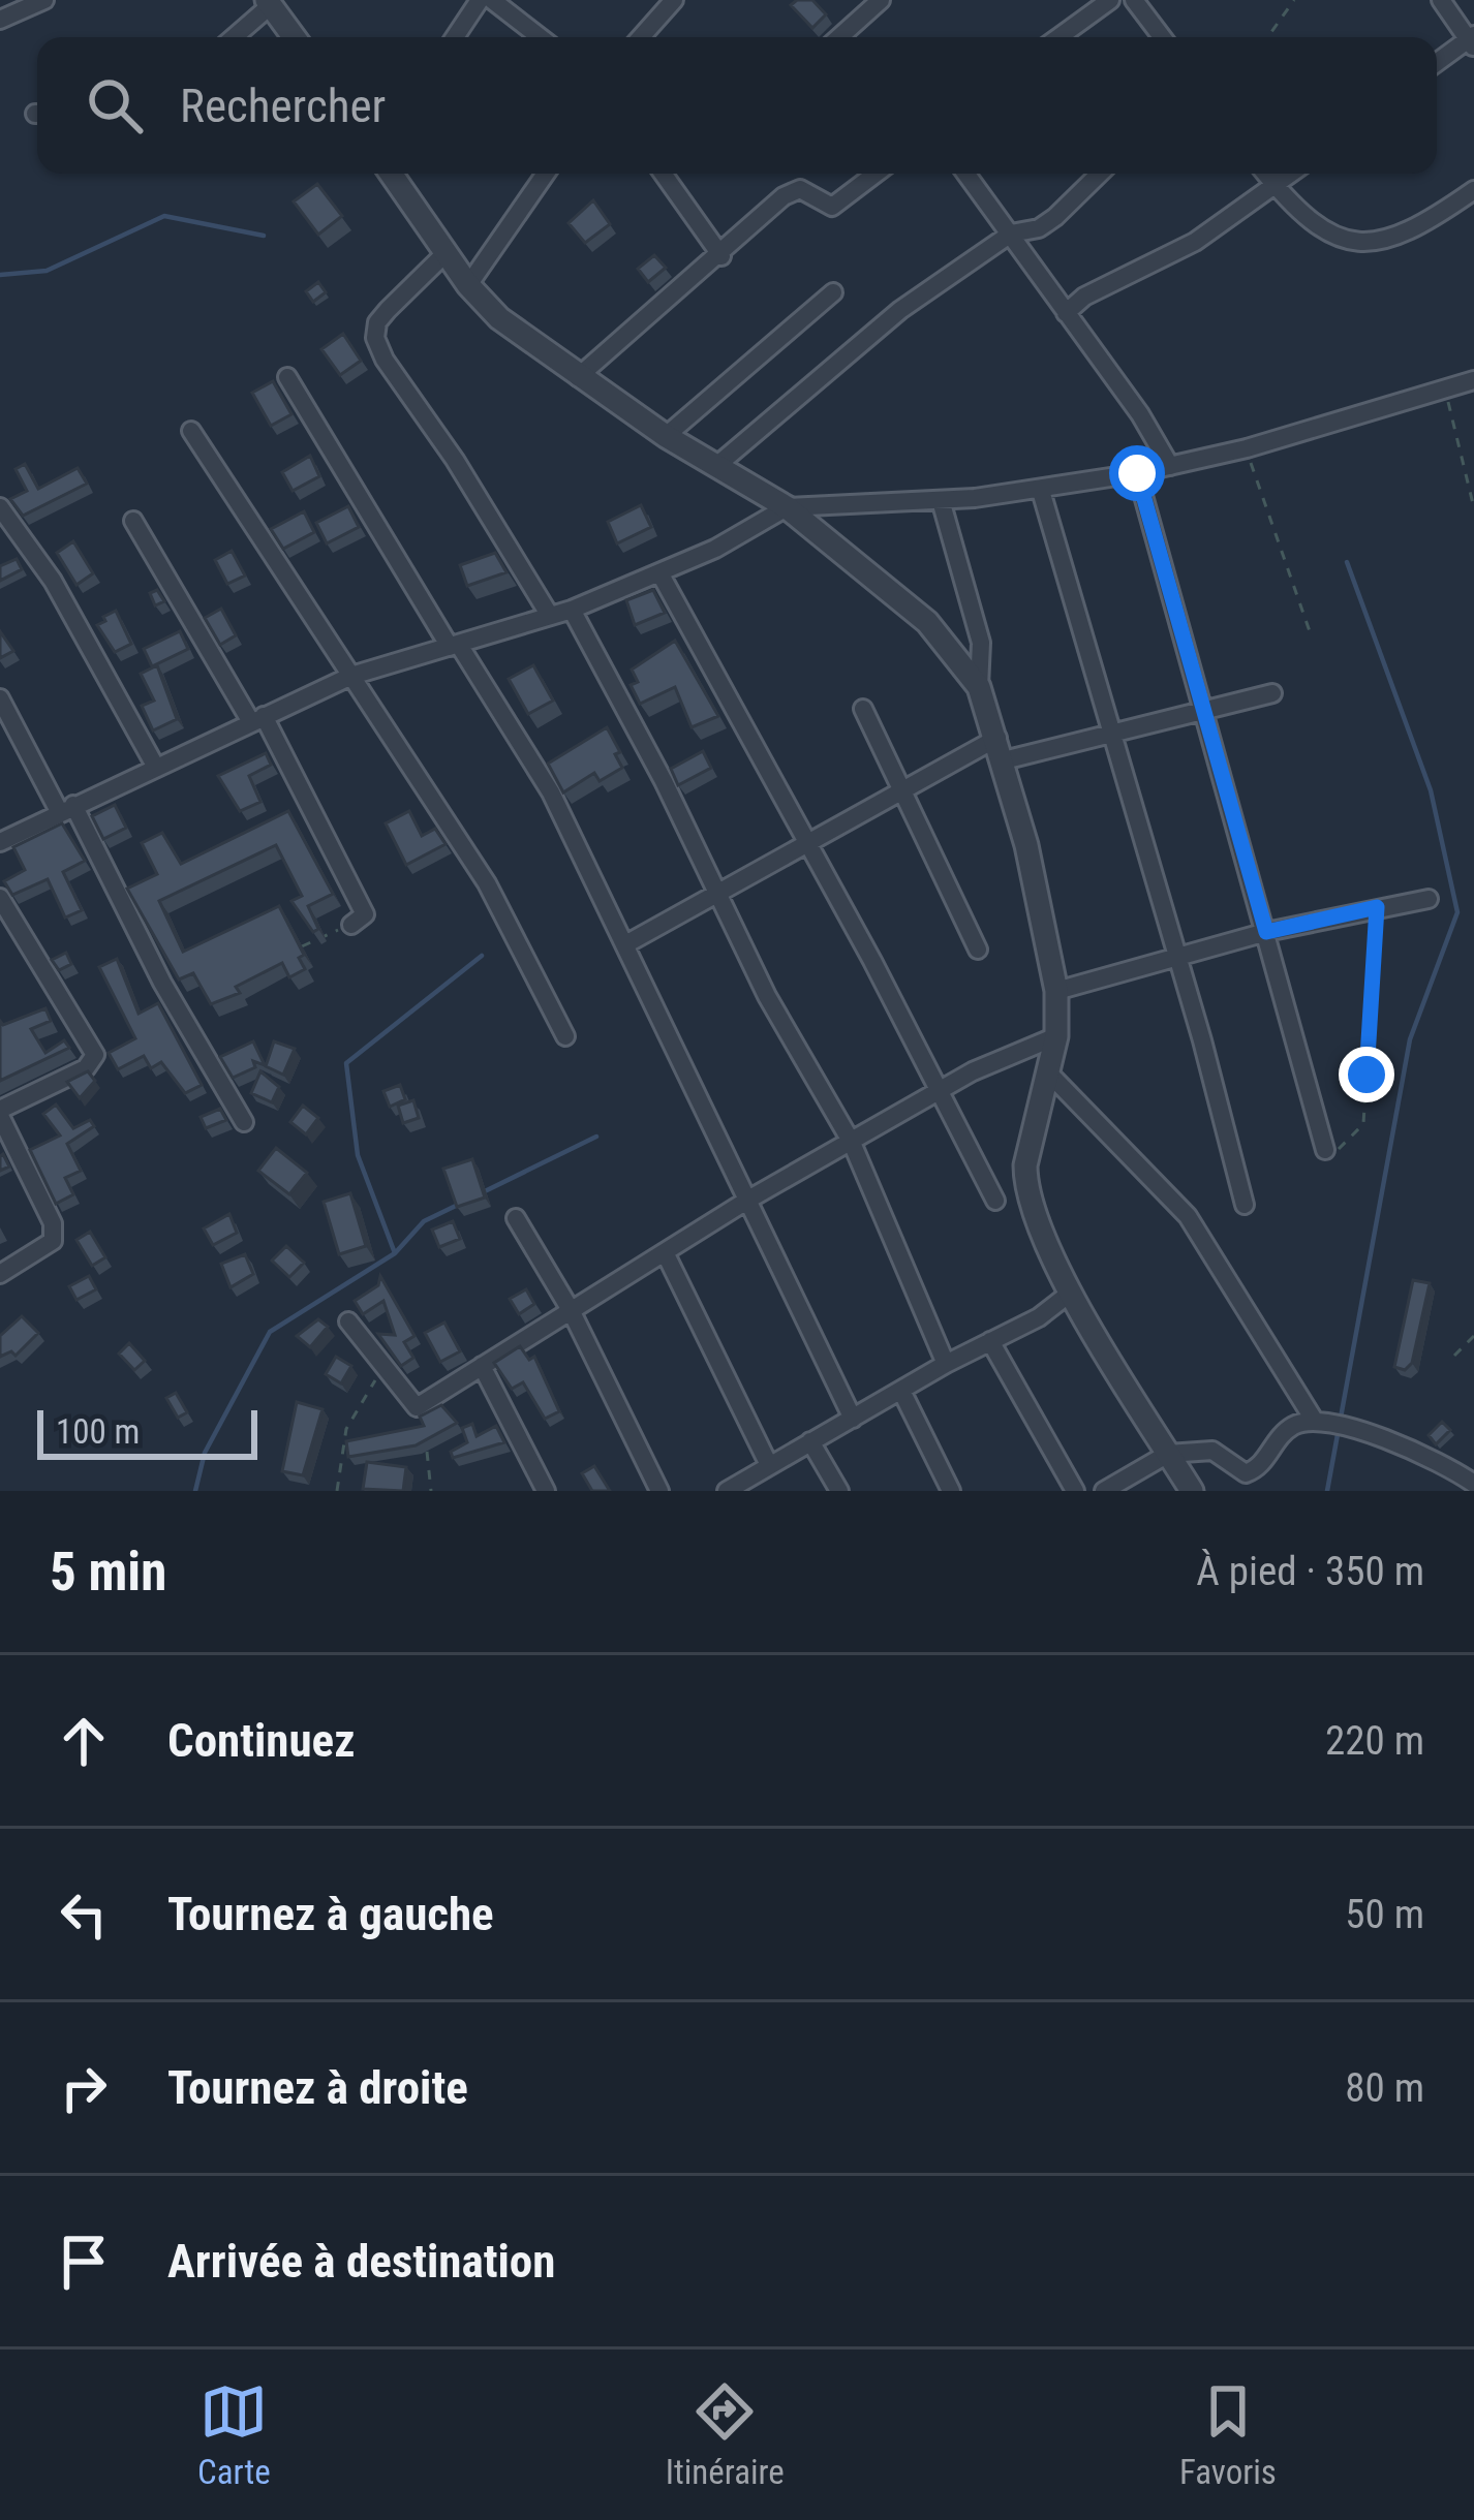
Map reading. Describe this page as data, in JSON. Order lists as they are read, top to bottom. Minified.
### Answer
{"scale_bar":"100 m","page":{"search":"Rechercher","scale":"100 m","heading":["5 min","À pied · 350 m"],"list":[["Continuez","220 m"],["Tournez à gauche","50 m"],["Tournez à droite","80 m"],"Arrivée à destination"],"nav":["Carte","Itinéraire","Favoris"]}}
